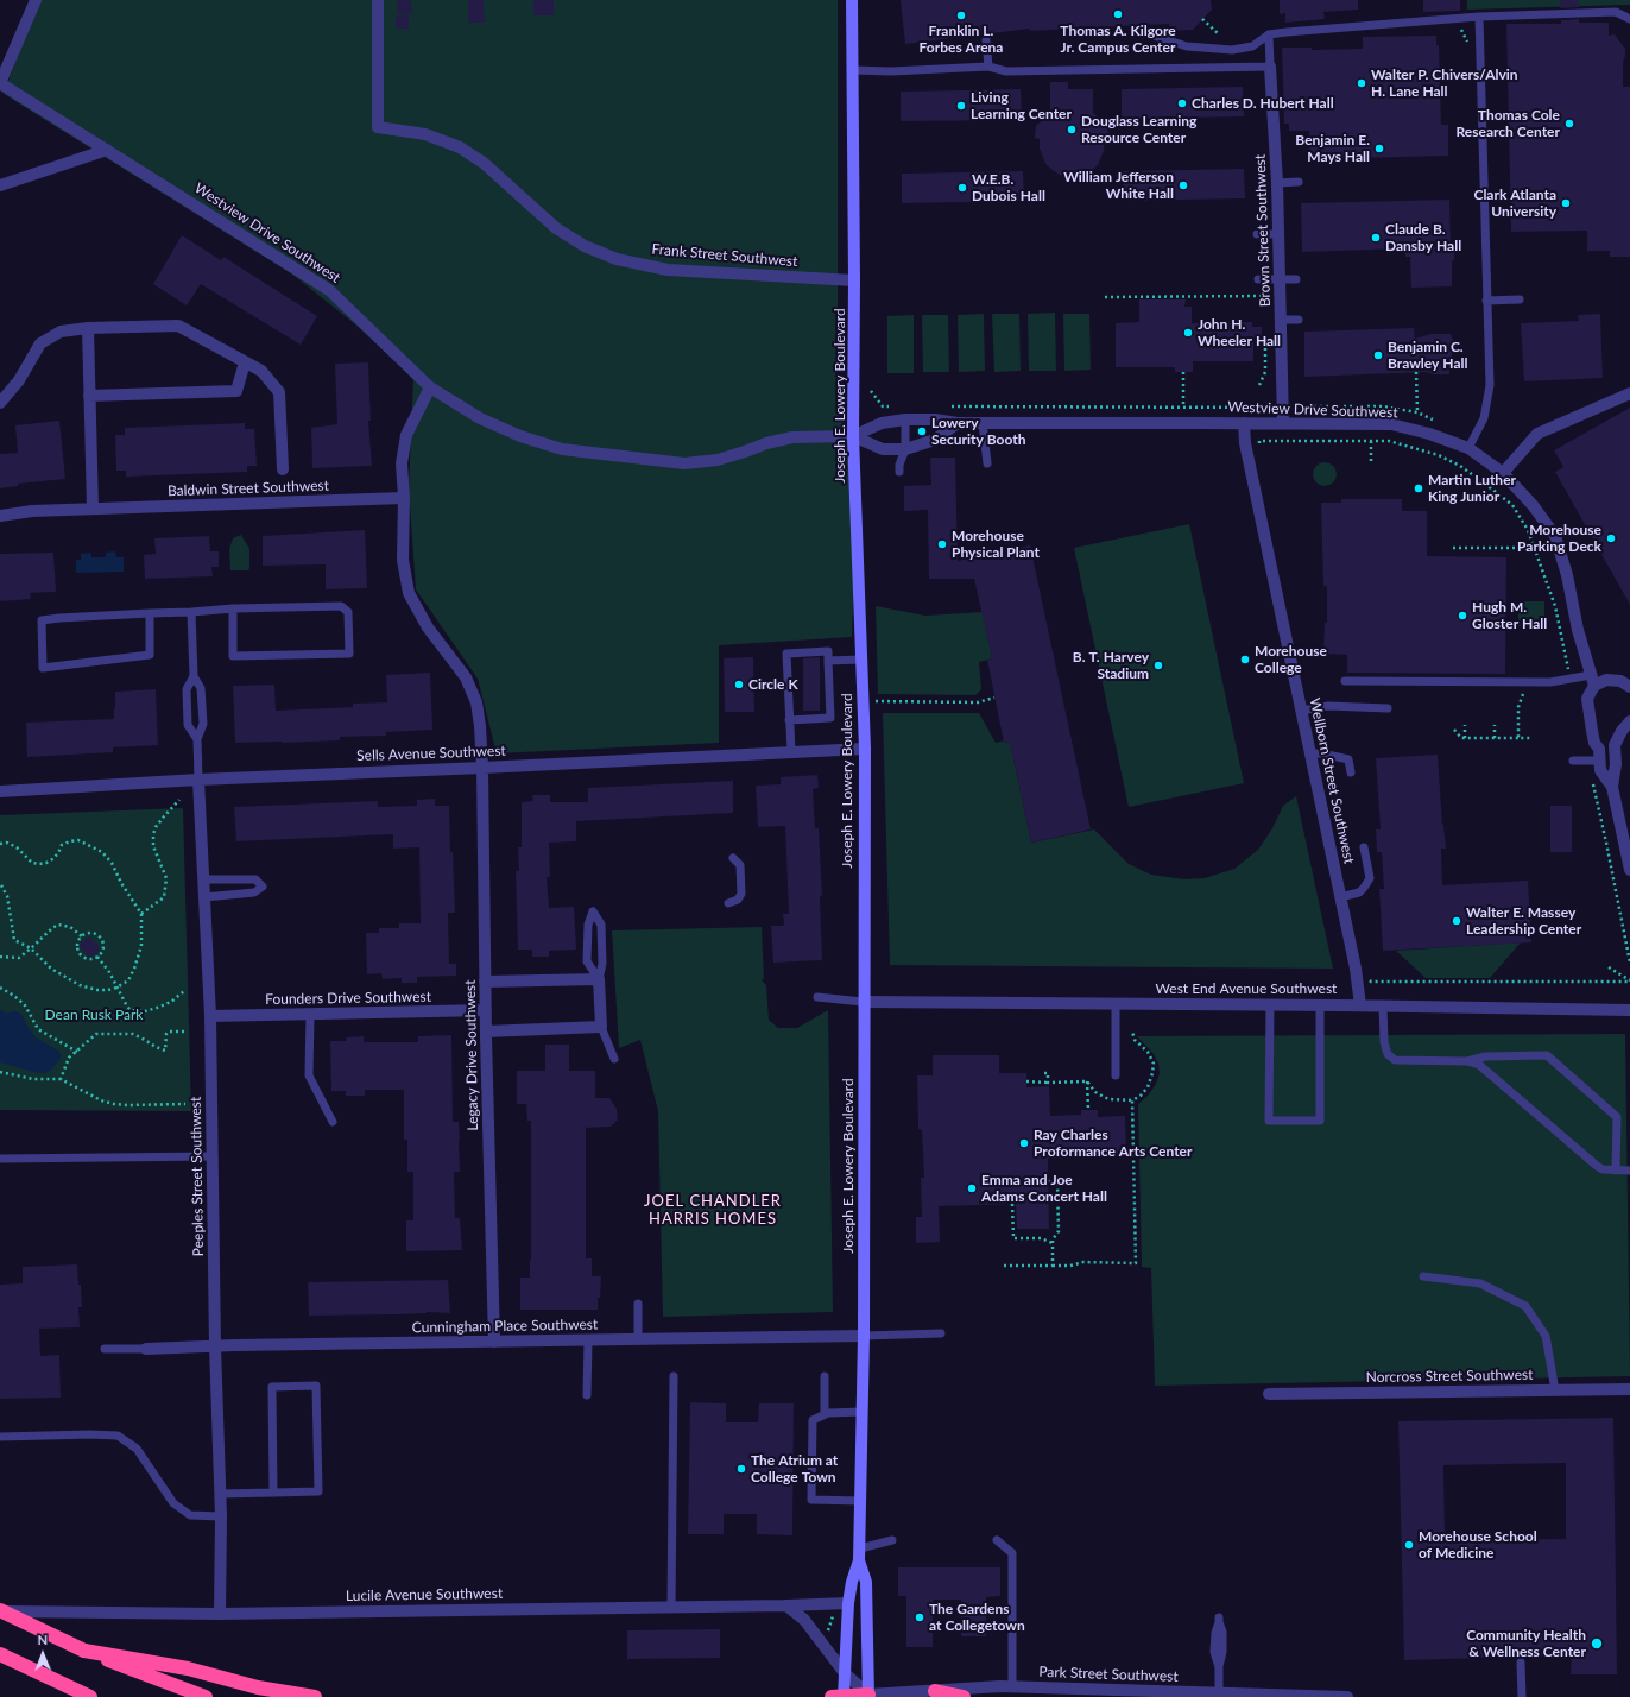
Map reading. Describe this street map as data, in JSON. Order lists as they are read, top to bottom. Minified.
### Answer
{"streets":{"main road":["Joseph E. Lowery Boulevard"],"street":["Brown Street Southwest","Westview Drive Southwest","Frank Street Southwest","Baldwin Street Southwest","Sells Avenue Southwest","Wellborn Street Southwest","West End Avenue Southwest","Founders Drive Southwest","Legacy Drive Southwest","Peeples Street Southwest","Cunningham Place Southwest","Norcross Street Southwest","Lucile Avenue Southwest","Park Street Southwest"]},"crossings":[["Brown Street Southwest","Westview Drive Southwest"],["Westview Drive Southwest","Joseph E. Lowery Boulevard"],["Westview Drive Southwest","Wellborn Street Southwest"],["Westview Drive Southwest","Legacy Drive Southwest"],["Frank Street Southwest","Joseph E. Lowery Boulevard"],["Joseph E. Lowery Boulevard","Sells Avenue Southwest"],["Joseph E. Lowery Boulevard","West End Avenue Southwest"],["Joseph E. Lowery Boulevard","Cunningham Place Southwest"],["Joseph E. Lowery Boulevard","Lucile Avenue Southwest"],["Joseph E. Lowery Boulevard","Park Street Southwest"],["Baldwin Street Southwest","Legacy Drive Southwest"],["Sells Avenue Southwest","Legacy Drive Southwest"],["Sells Avenue Southwest","Peeples Street Southwest"],["Wellborn Street Southwest","West End Avenue Southwest"],["Founders Drive Southwest","Legacy Drive Southwest"],["Founders Drive Southwest","Peeples Street Southwest"],["Legacy Drive Southwest","Cunningham Place Southwest"],["Peeples Street Southwest","Cunningham Place Southwest"],["Peeples Street Southwest","Lucile Avenue Southwest"]],"districts":["JOEL CHANDLER HARRIS HOMES"],"parks":["Dean Rusk Park"],"places":["Thomas A. Kilgore Jr. Campus Center","Franklin L. Forbes Arena","Walter P. Chivers/Alvin H. Lane Hall","Charles D. Hubert Hall","Living Learning Center","Thomas Cole Research Center","Douglass Learning Resource Center","Benjamin E. Mays Hall","William Jefferson White Hall","W.E.B. Dubois Hall","Clark Atlanta University","Claude B. Dansby Hall","John H. Wheeler Hall","Benjamin C. Brawley Hall","Lowery Security Booth","Martin Luther King Junior","Morehouse Parking Deck","Morehouse Physical Plant","Hugh M. Gloster Hall","Morehouse College","B. T. Harvey Stadium","Circle K","Walter E. Massey Leadership Center","Ray Charles Proformance Arts Center","Emma and Joe Adams Concert Hall","The Atrium at College Town","Morehouse School of Medicine","The Gardens at Collegetown","Community Health & Wellness Center"],"north":"top"}
